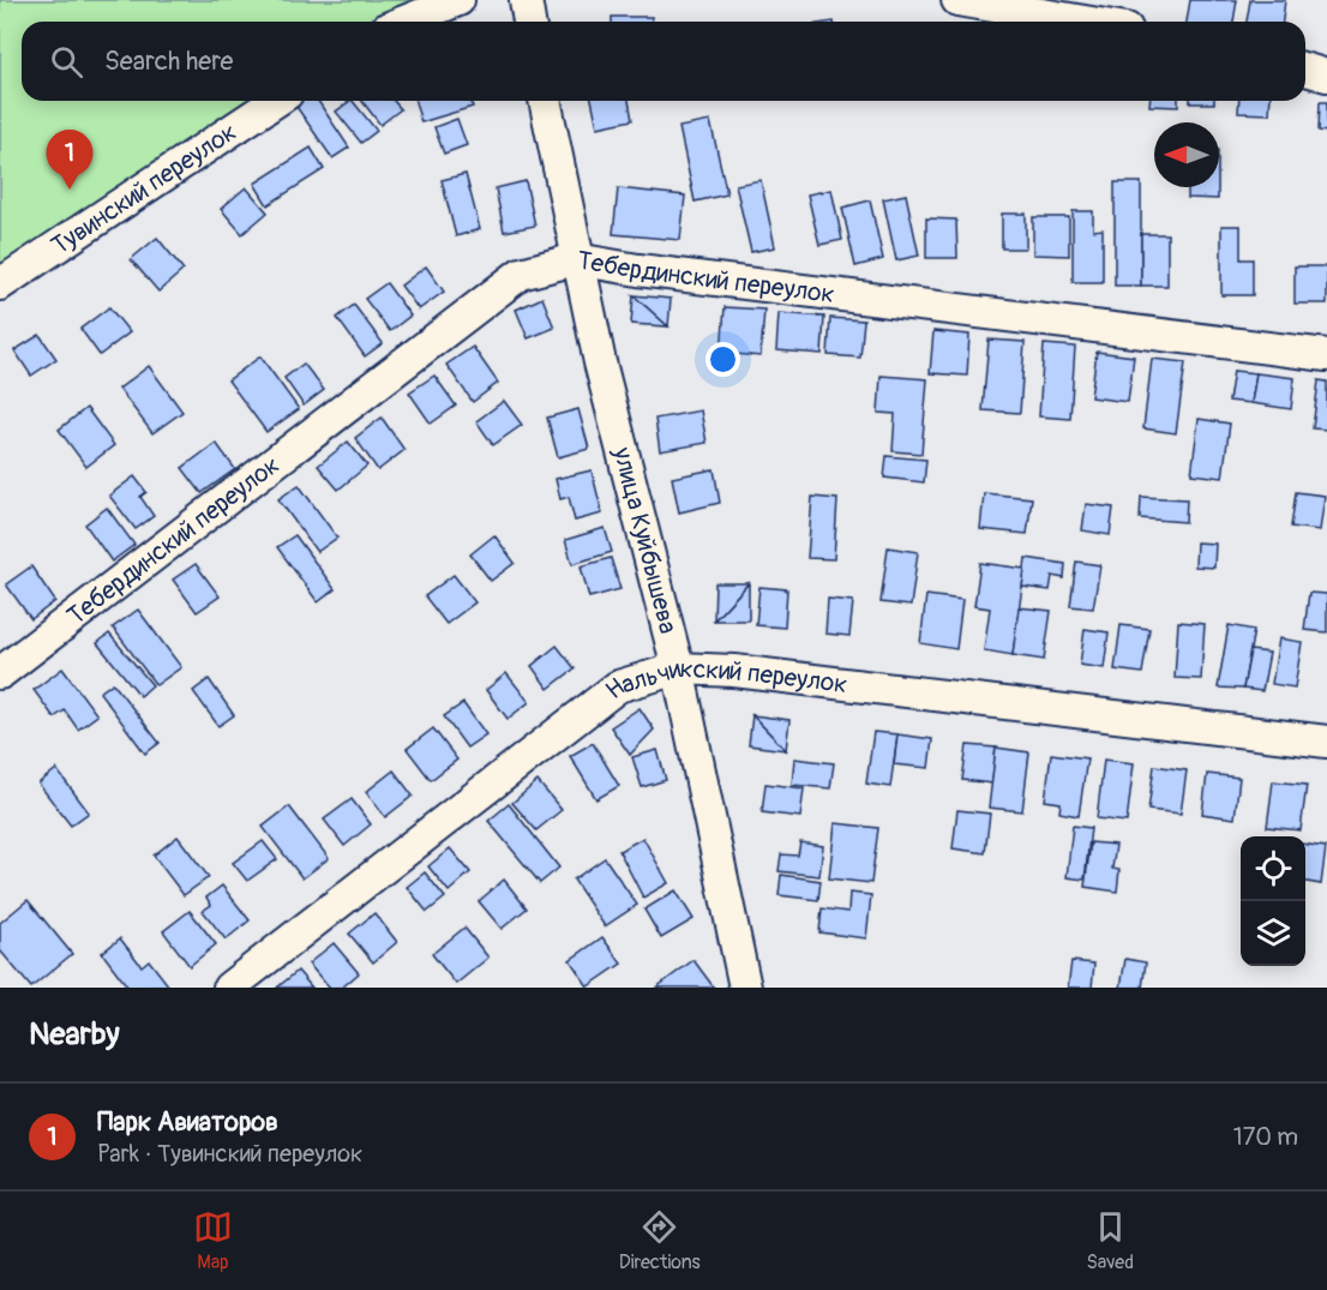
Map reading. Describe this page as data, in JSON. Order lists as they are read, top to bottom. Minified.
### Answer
{"streets":{"street":["Тувинский переулок","Тебердинский переулок","улица Куйбышева","Нальчикский переулок"]},"crossings":[["Тебердинский переулок","улица Куйбышева"],["улица Куйбышева","Нальчикский переулок"]],"north":"left","page":{"search":"Search here","pins":"1","heading":"Nearby","list":[{"mark":"1","name":"Парк Авиаторов","note":"Park · Тувинский переулок","value":"170 m"}],"nav":["Map","Directions","Saved"]}}
